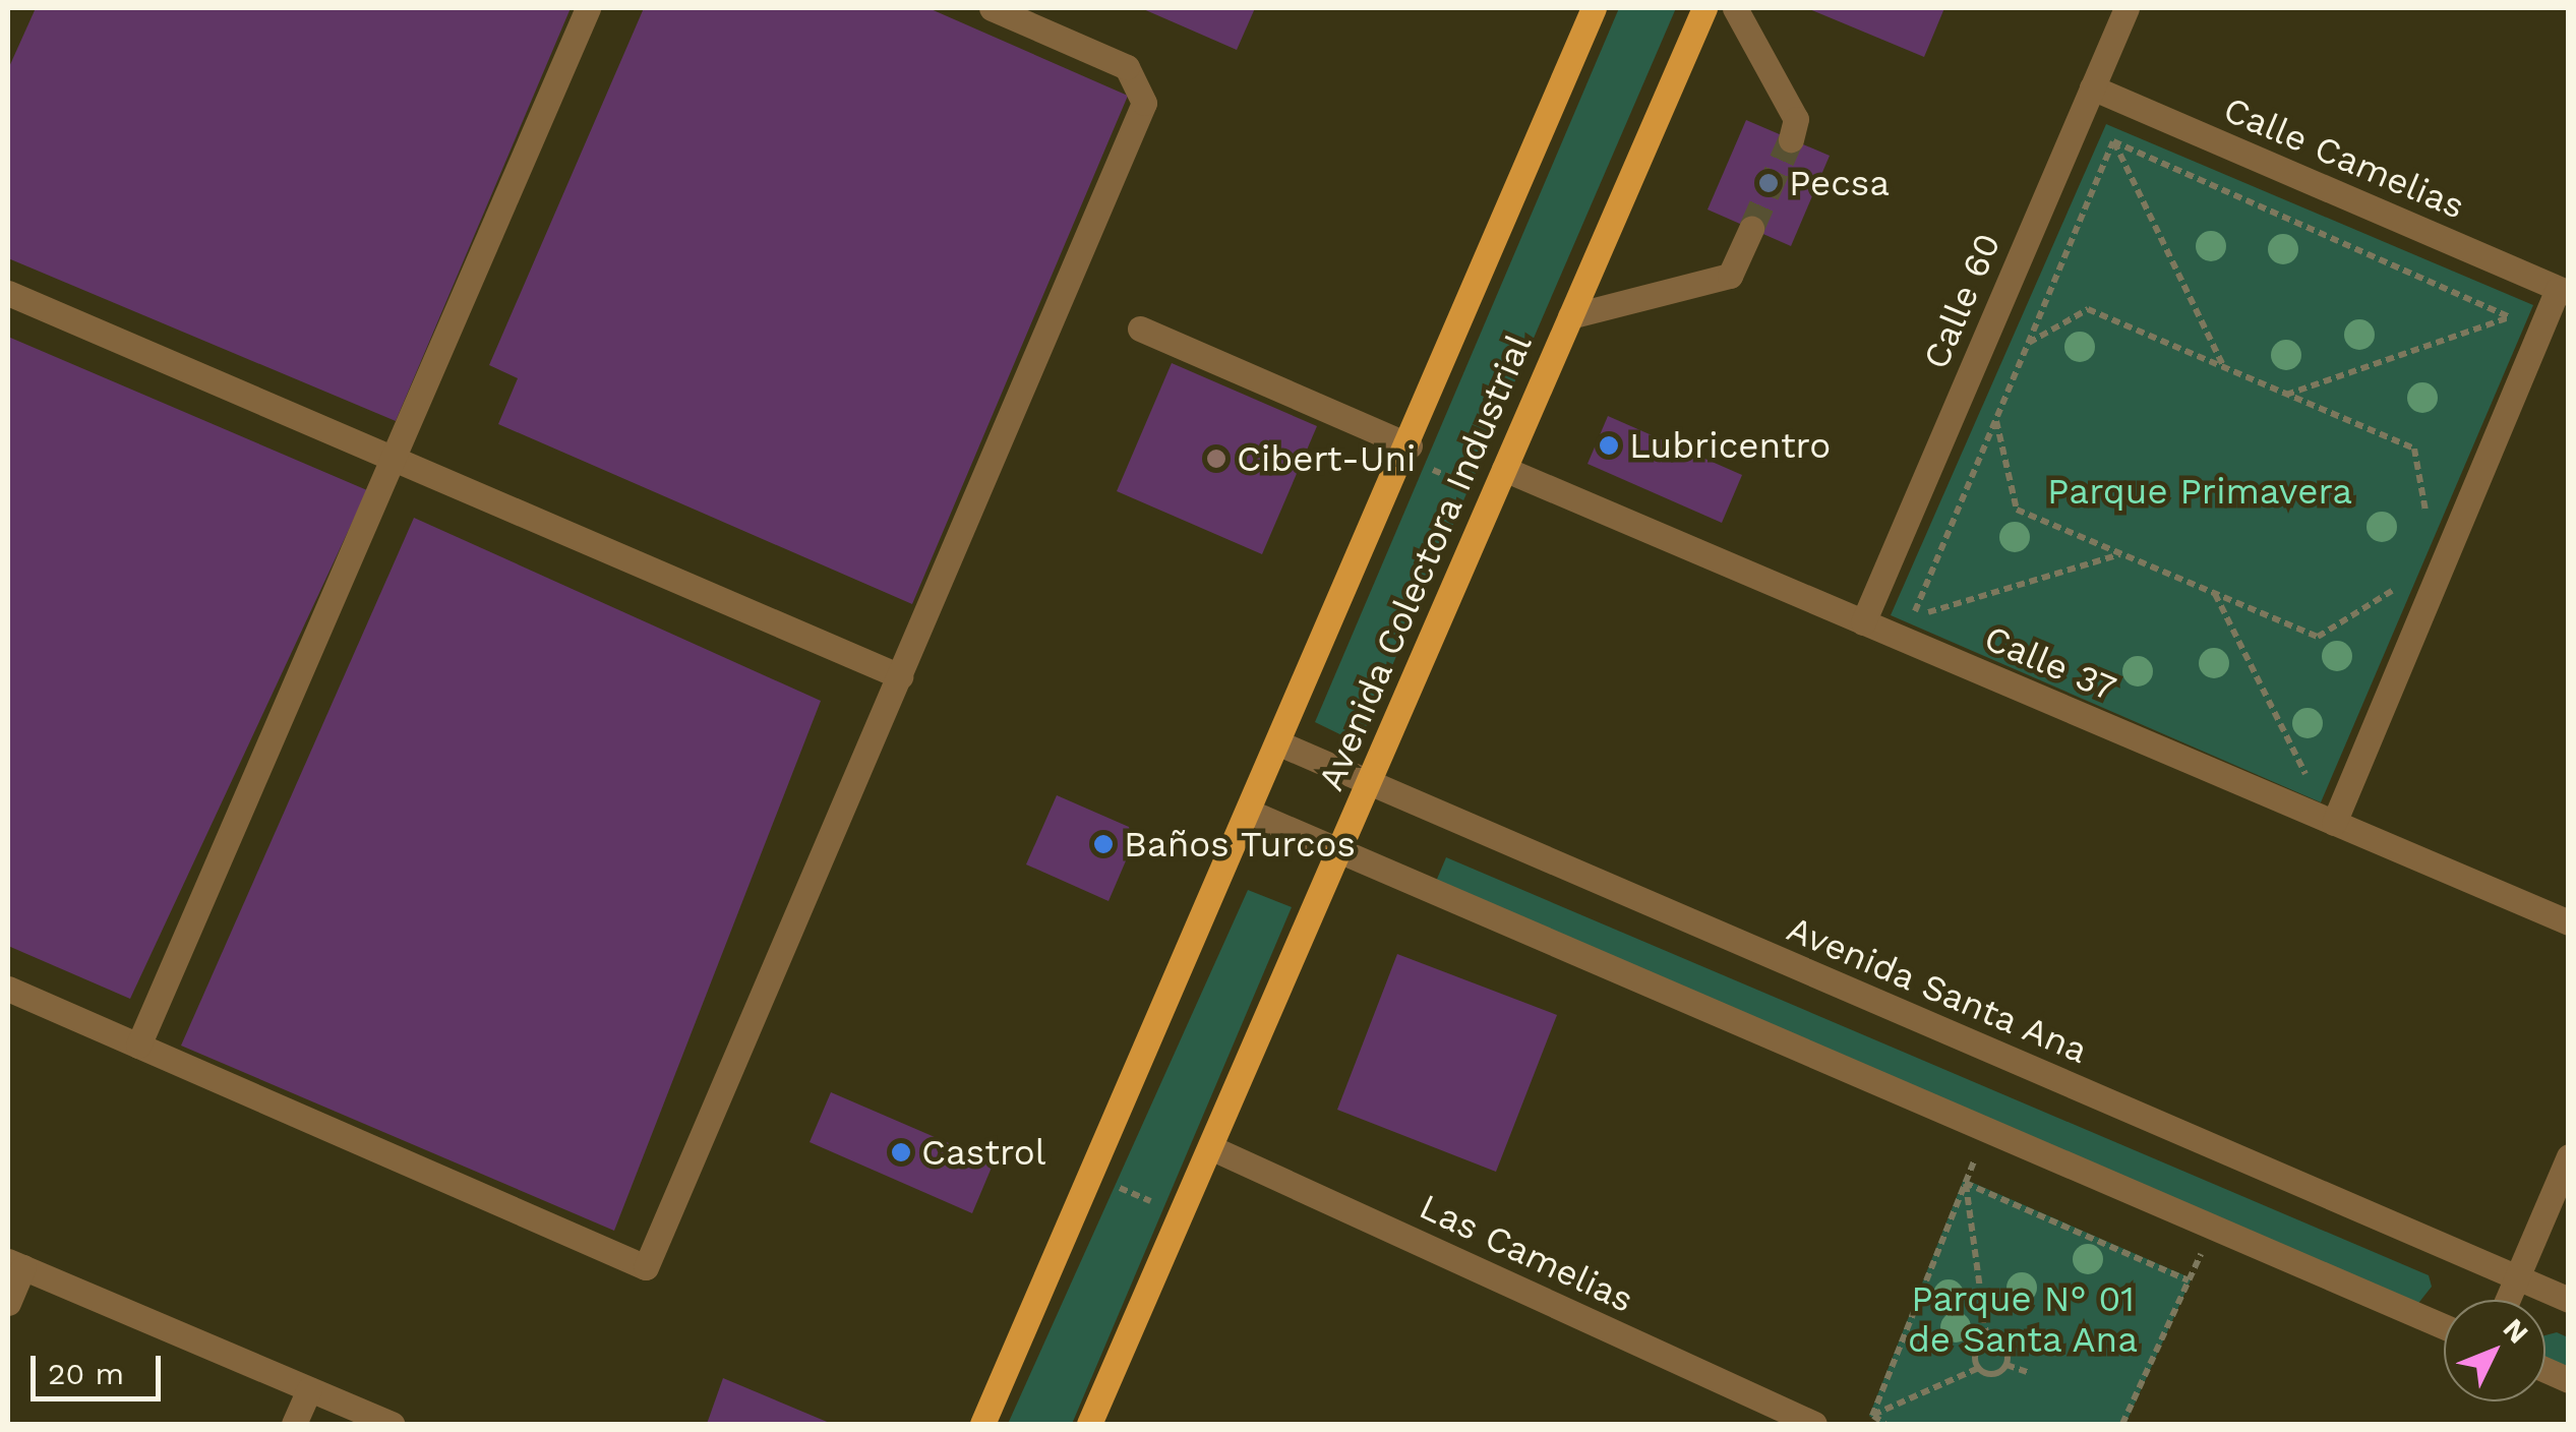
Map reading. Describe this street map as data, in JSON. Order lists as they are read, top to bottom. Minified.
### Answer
{"streets":{"main road":["Avenida Colectora Industrial"],"street":["Calle Camelias","Calle 60","Calle 37","Avenida Santa Ana","Las Camelias"]},"crossings":[["Calle Camelias","Calle 60"],["Calle 60","Calle 37"],["Avenida Colectora Industrial","Calle 37"],["Avenida Colectora Industrial","Avenida Santa Ana"],["Avenida Colectora Industrial","Las Camelias"]],"parks":["Parque Primavera","Parque N° 01 de Santa Ana"],"places":["Pecsa","Lubricentro","Cibert-Uni","Baños Turcos","Castrol"],"scale_bar":"20 m","north":"top right"}
